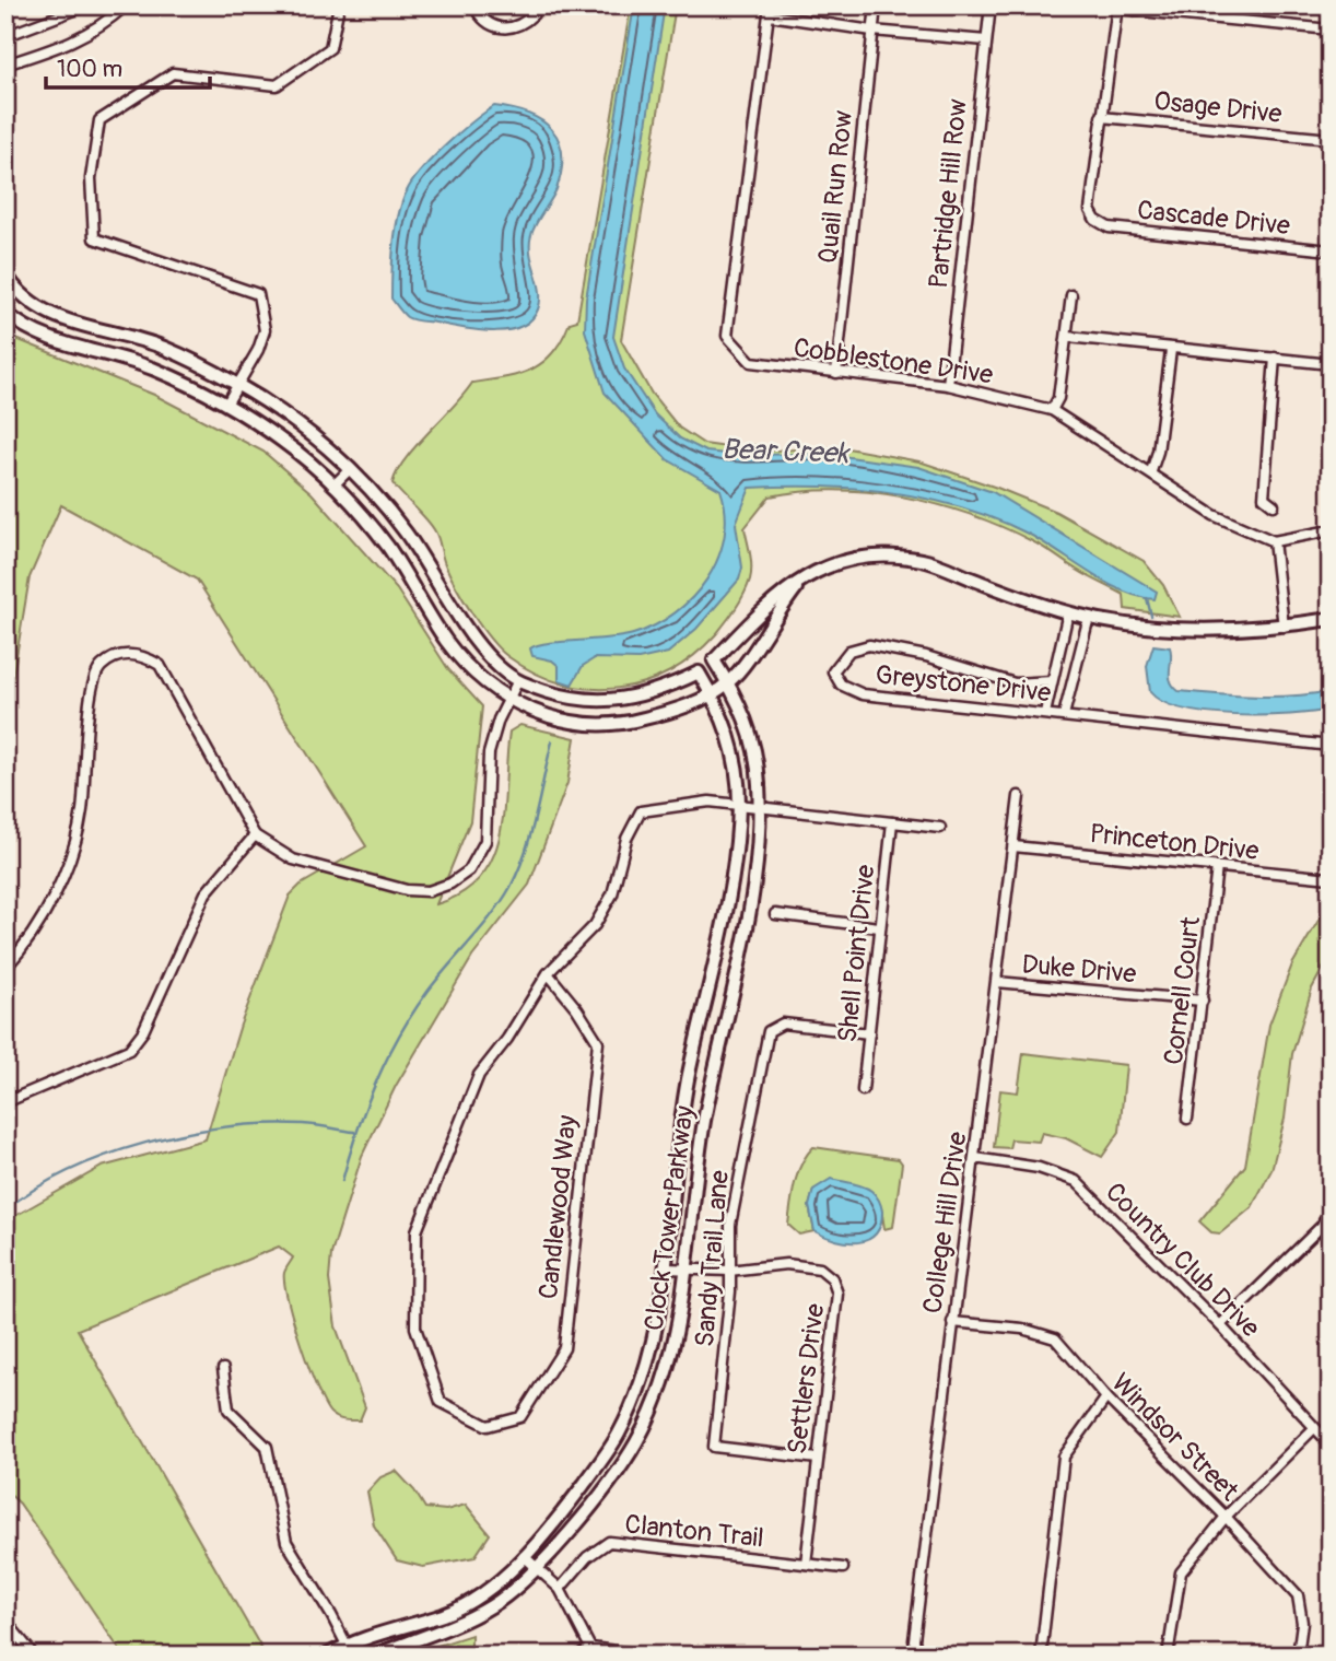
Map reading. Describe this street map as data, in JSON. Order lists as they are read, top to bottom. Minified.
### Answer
{"streets":{"street":["Osage Drive","Quail Run Row","Partridge Hill Row","Cascade Drive","Cobblestone Drive","Greystone Drive","Princeton Drive","Shell Point Drive","Duke Drive","Cornell Court","Candlewood Way","Clock Tower Parkway","College Hill Drive","Sandy Trail Lane","Country Club Drive","Settlers Drive","Windsor Street","Clanton Trail"]},"crossings":[["Osage Drive","Cascade Drive"],["Quail Run Row","Cobblestone Drive"],["Partridge Hill Row","Cobblestone Drive"],["Princeton Drive","Cornell Court"],["Princeton Drive","College Hill Drive"],["Shell Point Drive","Sandy Trail Lane"],["Duke Drive","Cornell Court"],["Duke Drive","College Hill Drive"],["Clock Tower Parkway","Settlers Drive"],["College Hill Drive","Country Club Drive"],["College Hill Drive","Windsor Street"],["Sandy Trail Lane","Settlers Drive"],["Settlers Drive","Clanton Trail"]],"water":["Bear Creek"],"scale_bar":"100 m"}
